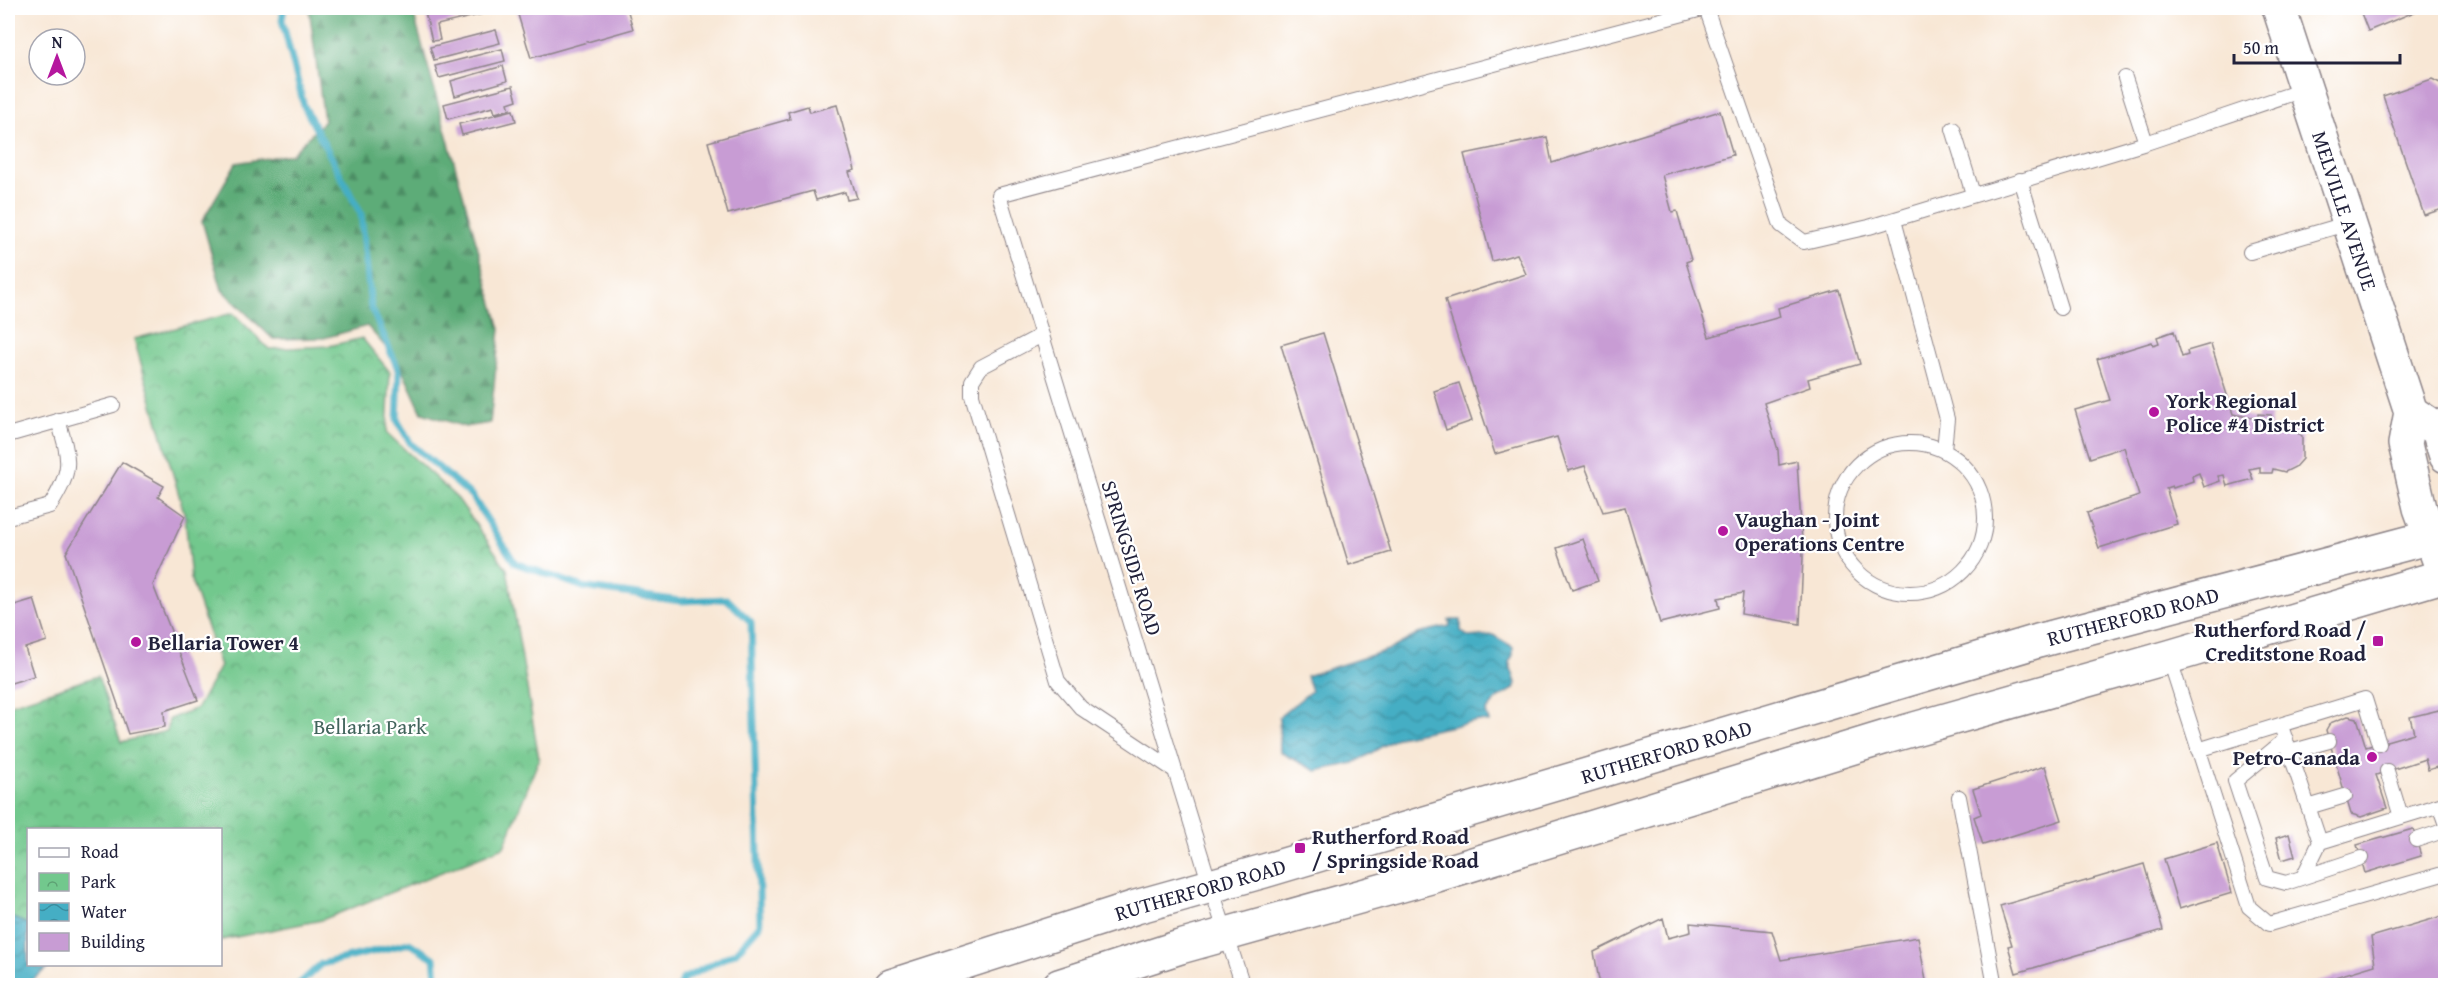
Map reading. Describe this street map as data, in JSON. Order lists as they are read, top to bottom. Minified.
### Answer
{"streets":{"main road":["MELVILLE AVENUE","RUTHERFORD ROAD"],"lane":["SPRINGSIDE ROAD"]},"crossings":[["MELVILLE AVENUE","RUTHERFORD ROAD"],["SPRINGSIDE ROAD","RUTHERFORD ROAD"]],"parks":["Bellaria Park"],"places":{"other":["York Regional Police #4 District","Vaughan - Joint Operations Centre","Bellaria Tower 4","Petro-Canada"],"transit":["Rutherford Road / Creditstone Road","Rutherford Road / Springside Road"]},"legend":["Road","Park","Water","Building"],"scale_bar":"50 m","north":"top"}
